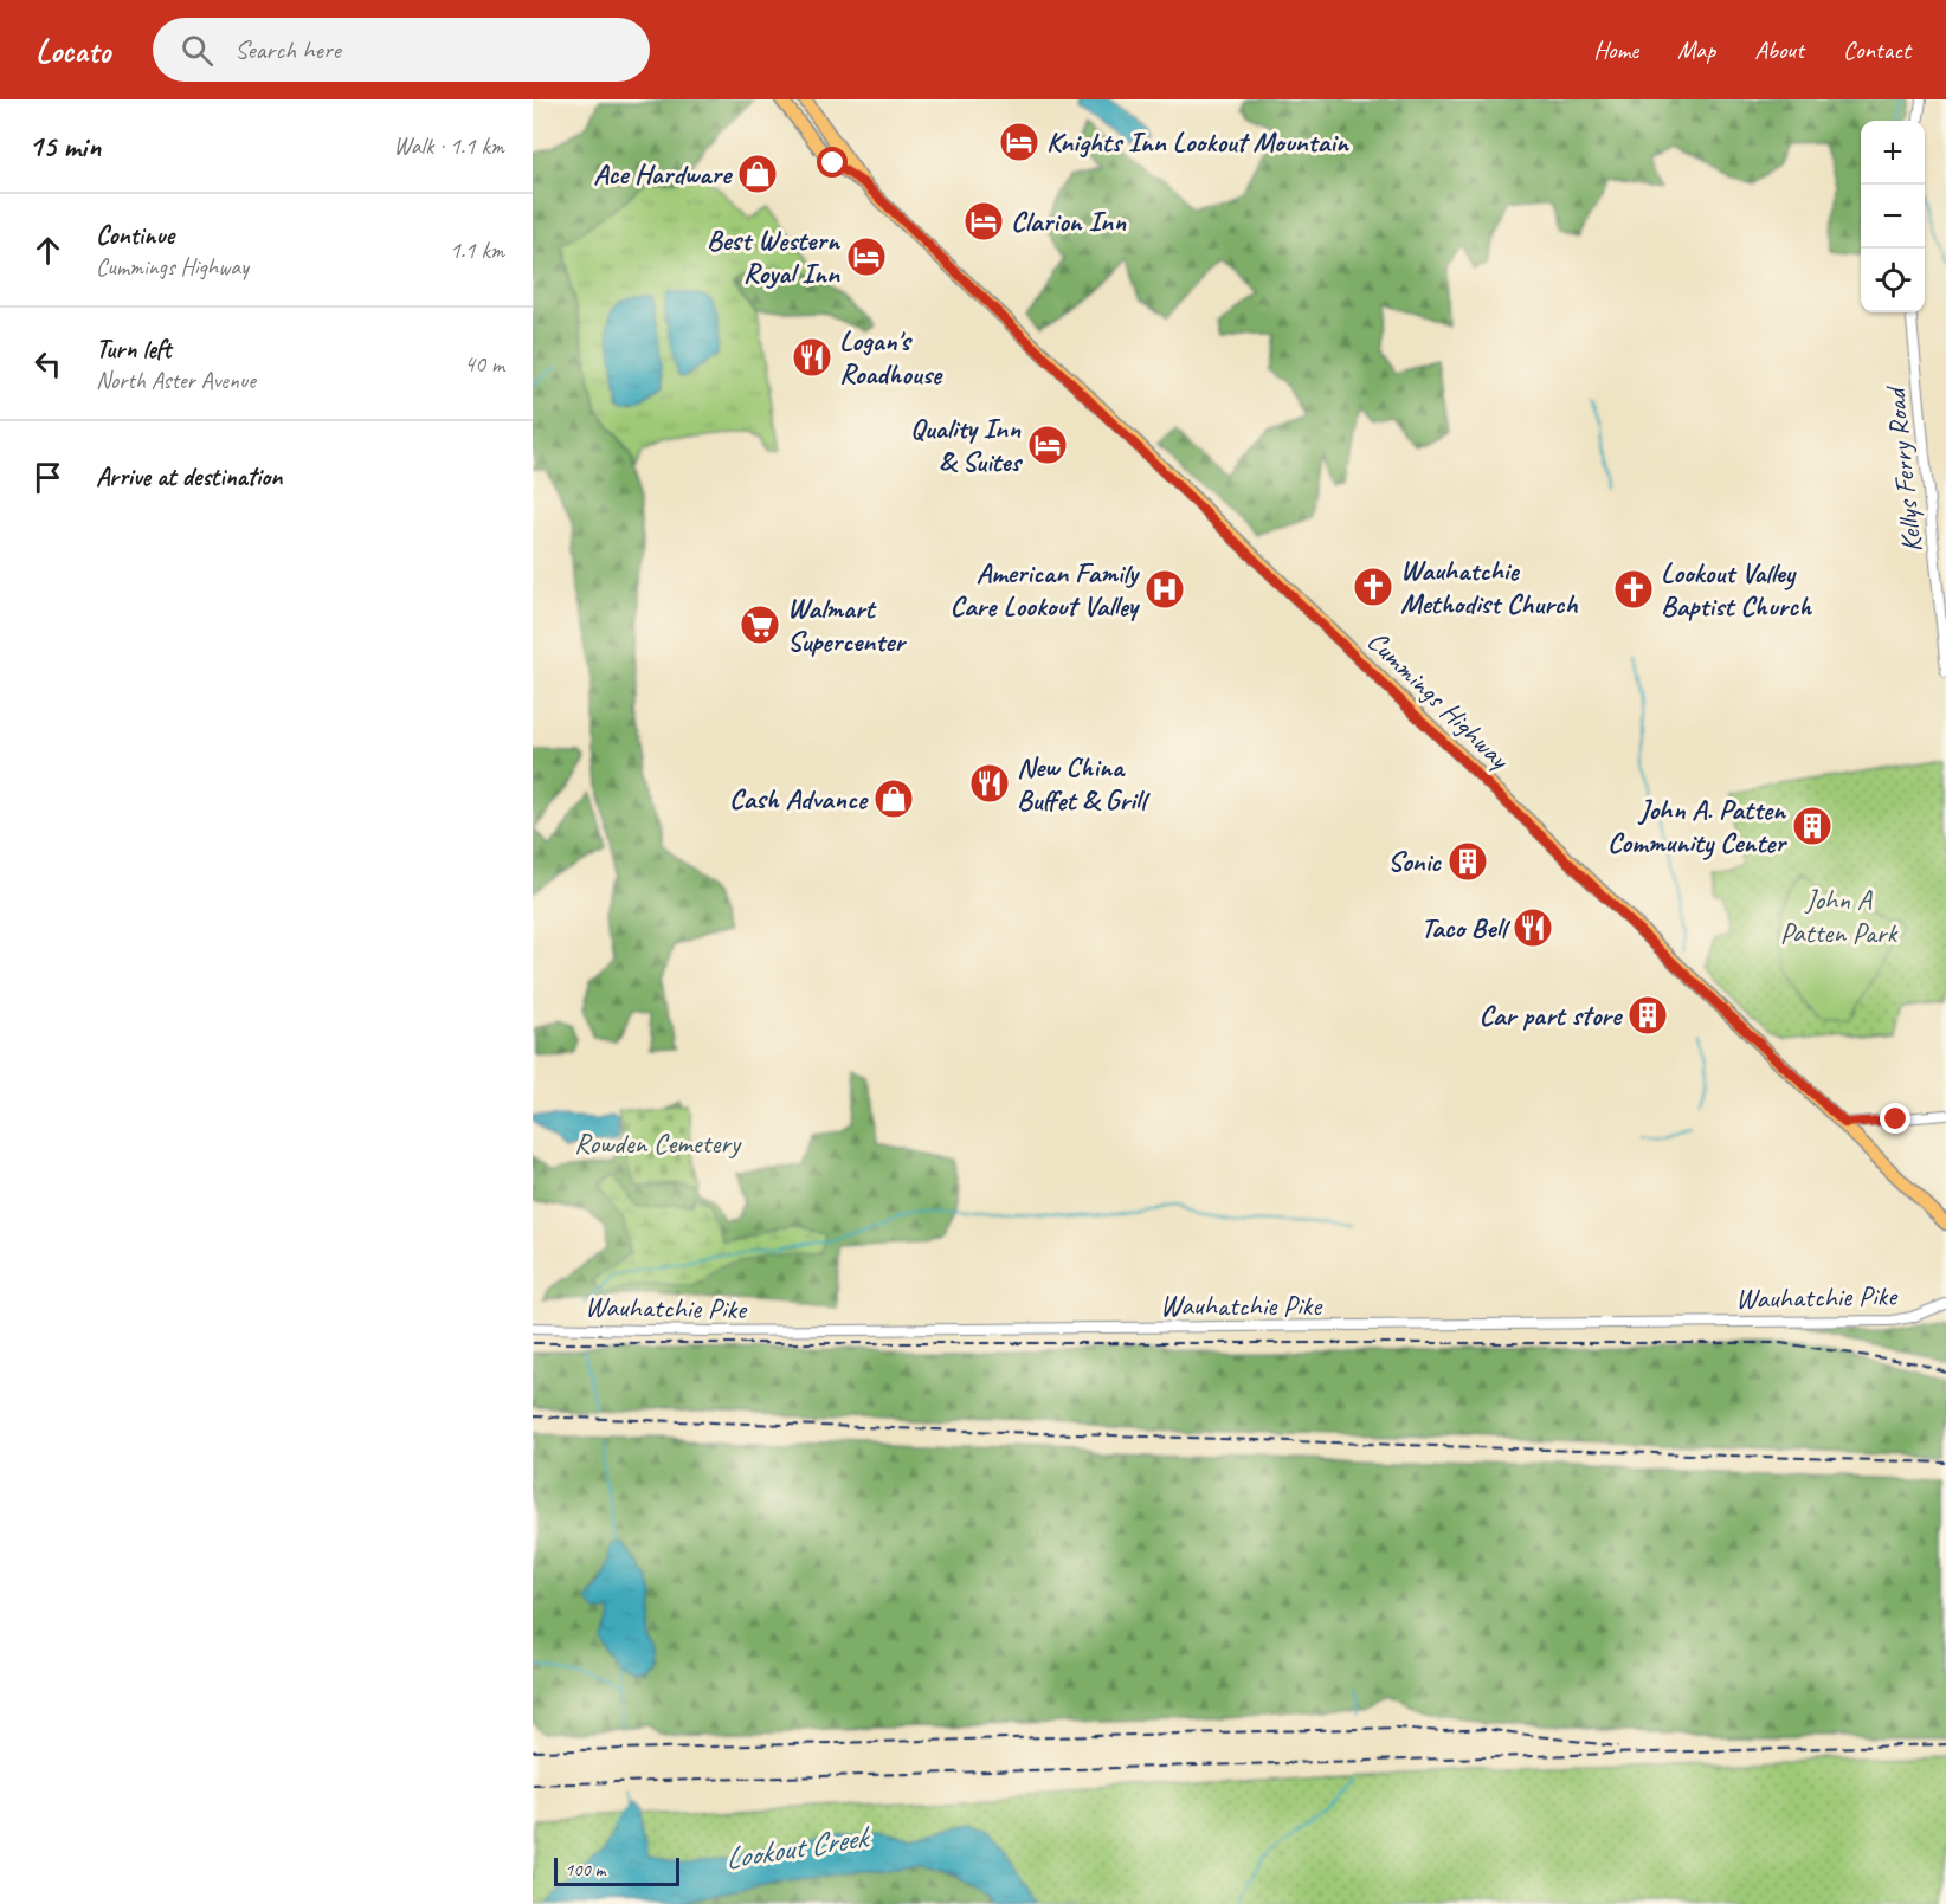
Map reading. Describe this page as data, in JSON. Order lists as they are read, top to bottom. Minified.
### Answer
{"streets":{"main road":["Cummings Highway"],"street":["Kellys Ferry Road","Wauhatchie Pike"]},"water":["Lookout Creek"],"parks":["John A Patten Park","Rowden Cemetery"],"places":{"hotel":["Knights Inn Lookout Mountain","Clarion Inn","Best Western Royal Inn","Quality Inn & Suites"],"shop":["Ace Hardware","Cash Advance"],"restaurant":["Logan's Roadhouse","New China Buffet & Grill","Taco Bell"],"church":["Wauhatchie Methodist Church","Lookout Valley Baptist Church"],"hospital":["American Family Care Lookout Valley"],"supermarket":["Walmart Supercenter"],"building":["John A. Patten Community Center","Sonic","Car part store"]},"scale_bar":"100 m","page":{"header":"Locato","search":"Search here","nav":["Home","Map","About","Contact"],"heading":["15 min","Walk · 1.1 km"],"map_buttons":["+","−"],"list":[["Continue","Cummings Highway","1.1 km"],["Turn left","North Aster Avenue","40 m"],"Arrive at destination"],"scale":"100 m"}}
